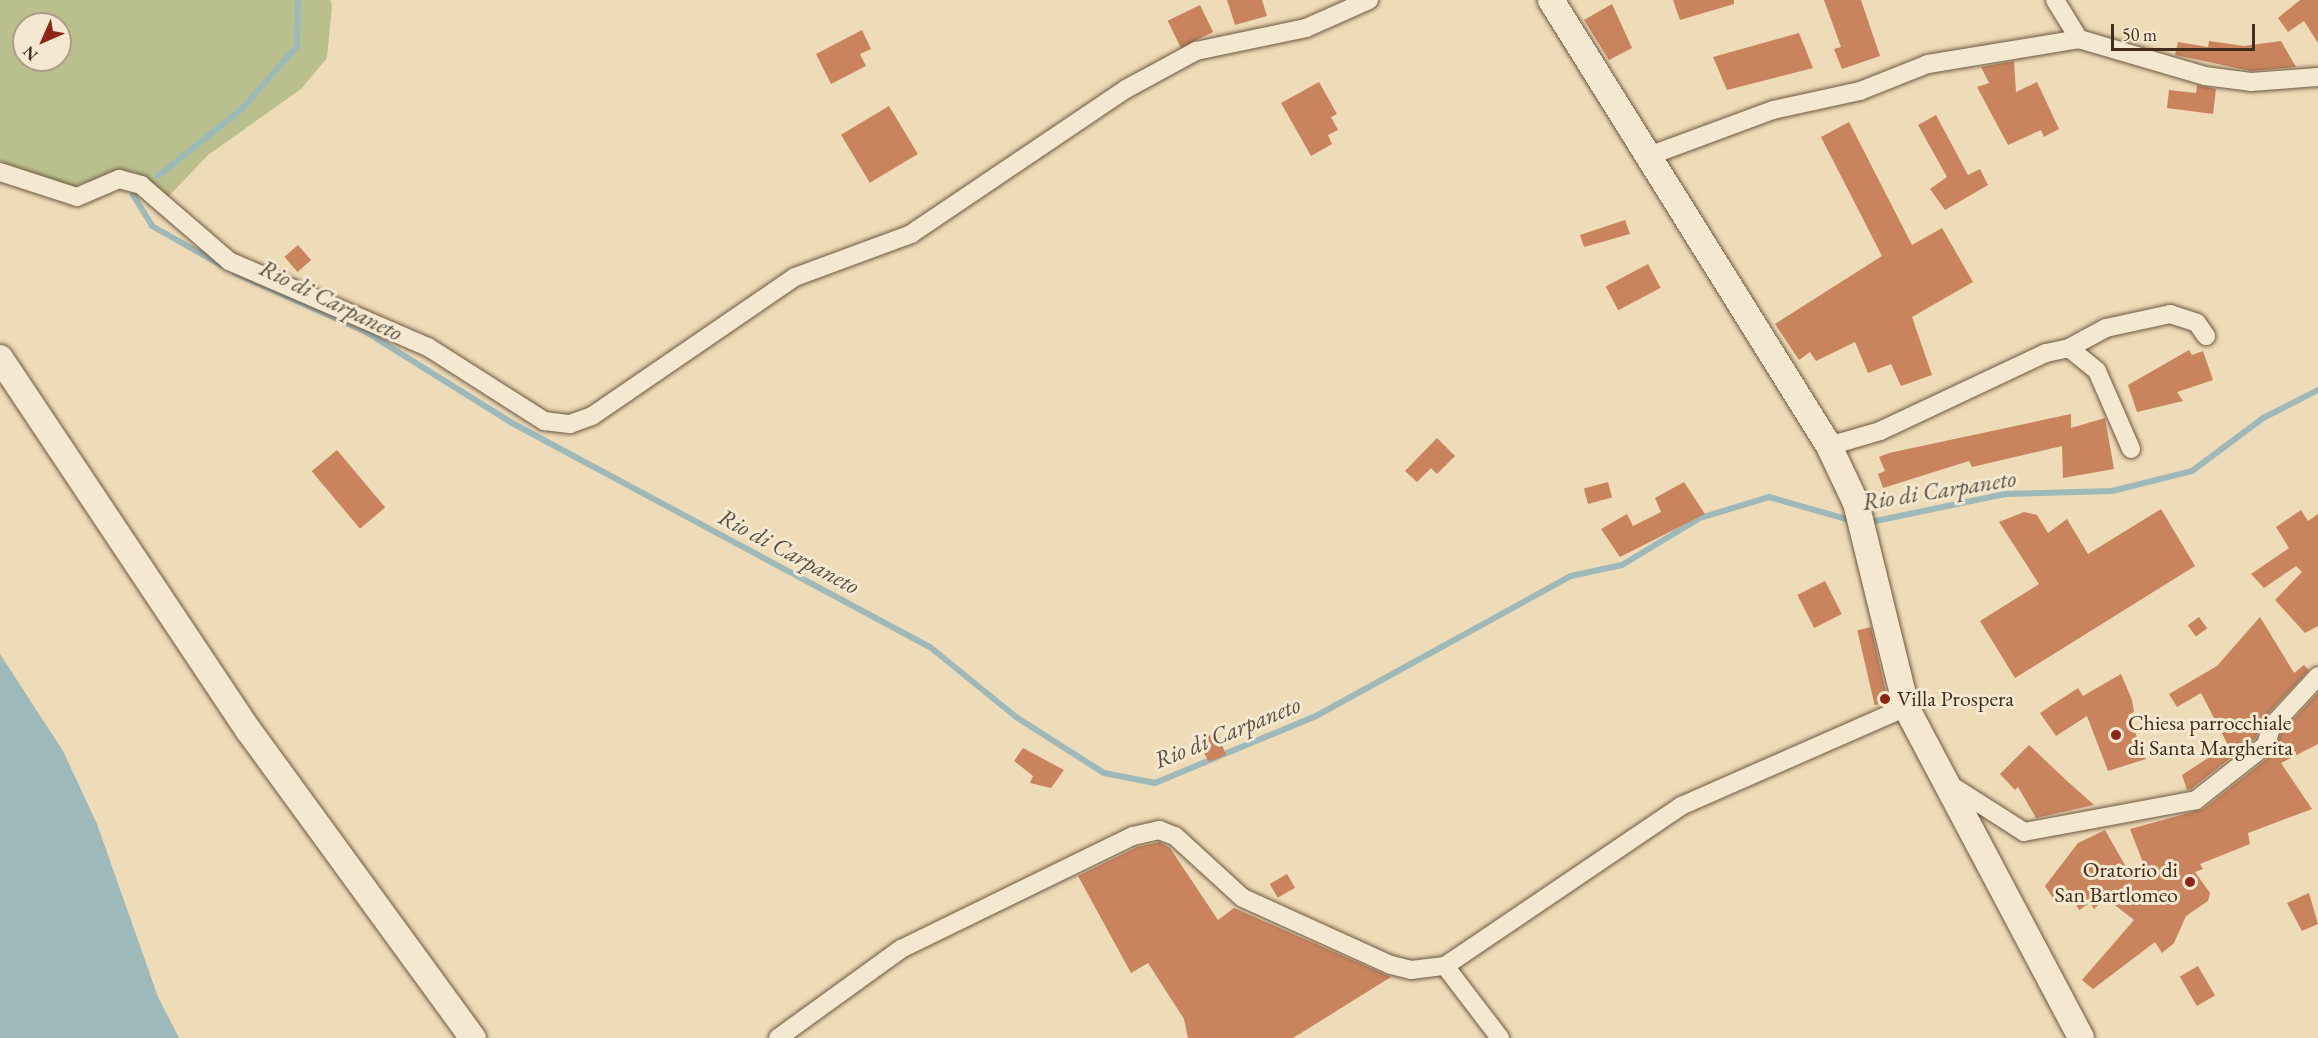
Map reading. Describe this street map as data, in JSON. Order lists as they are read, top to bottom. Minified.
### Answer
{"water":["Rio di Carpaneto"],"places":["Villa Prospera","Chiesa parrocchiale di Santa Margherita","Oratorio di San Bartlomeo"],"scale_bar":"50 m","north":"bottom left"}
